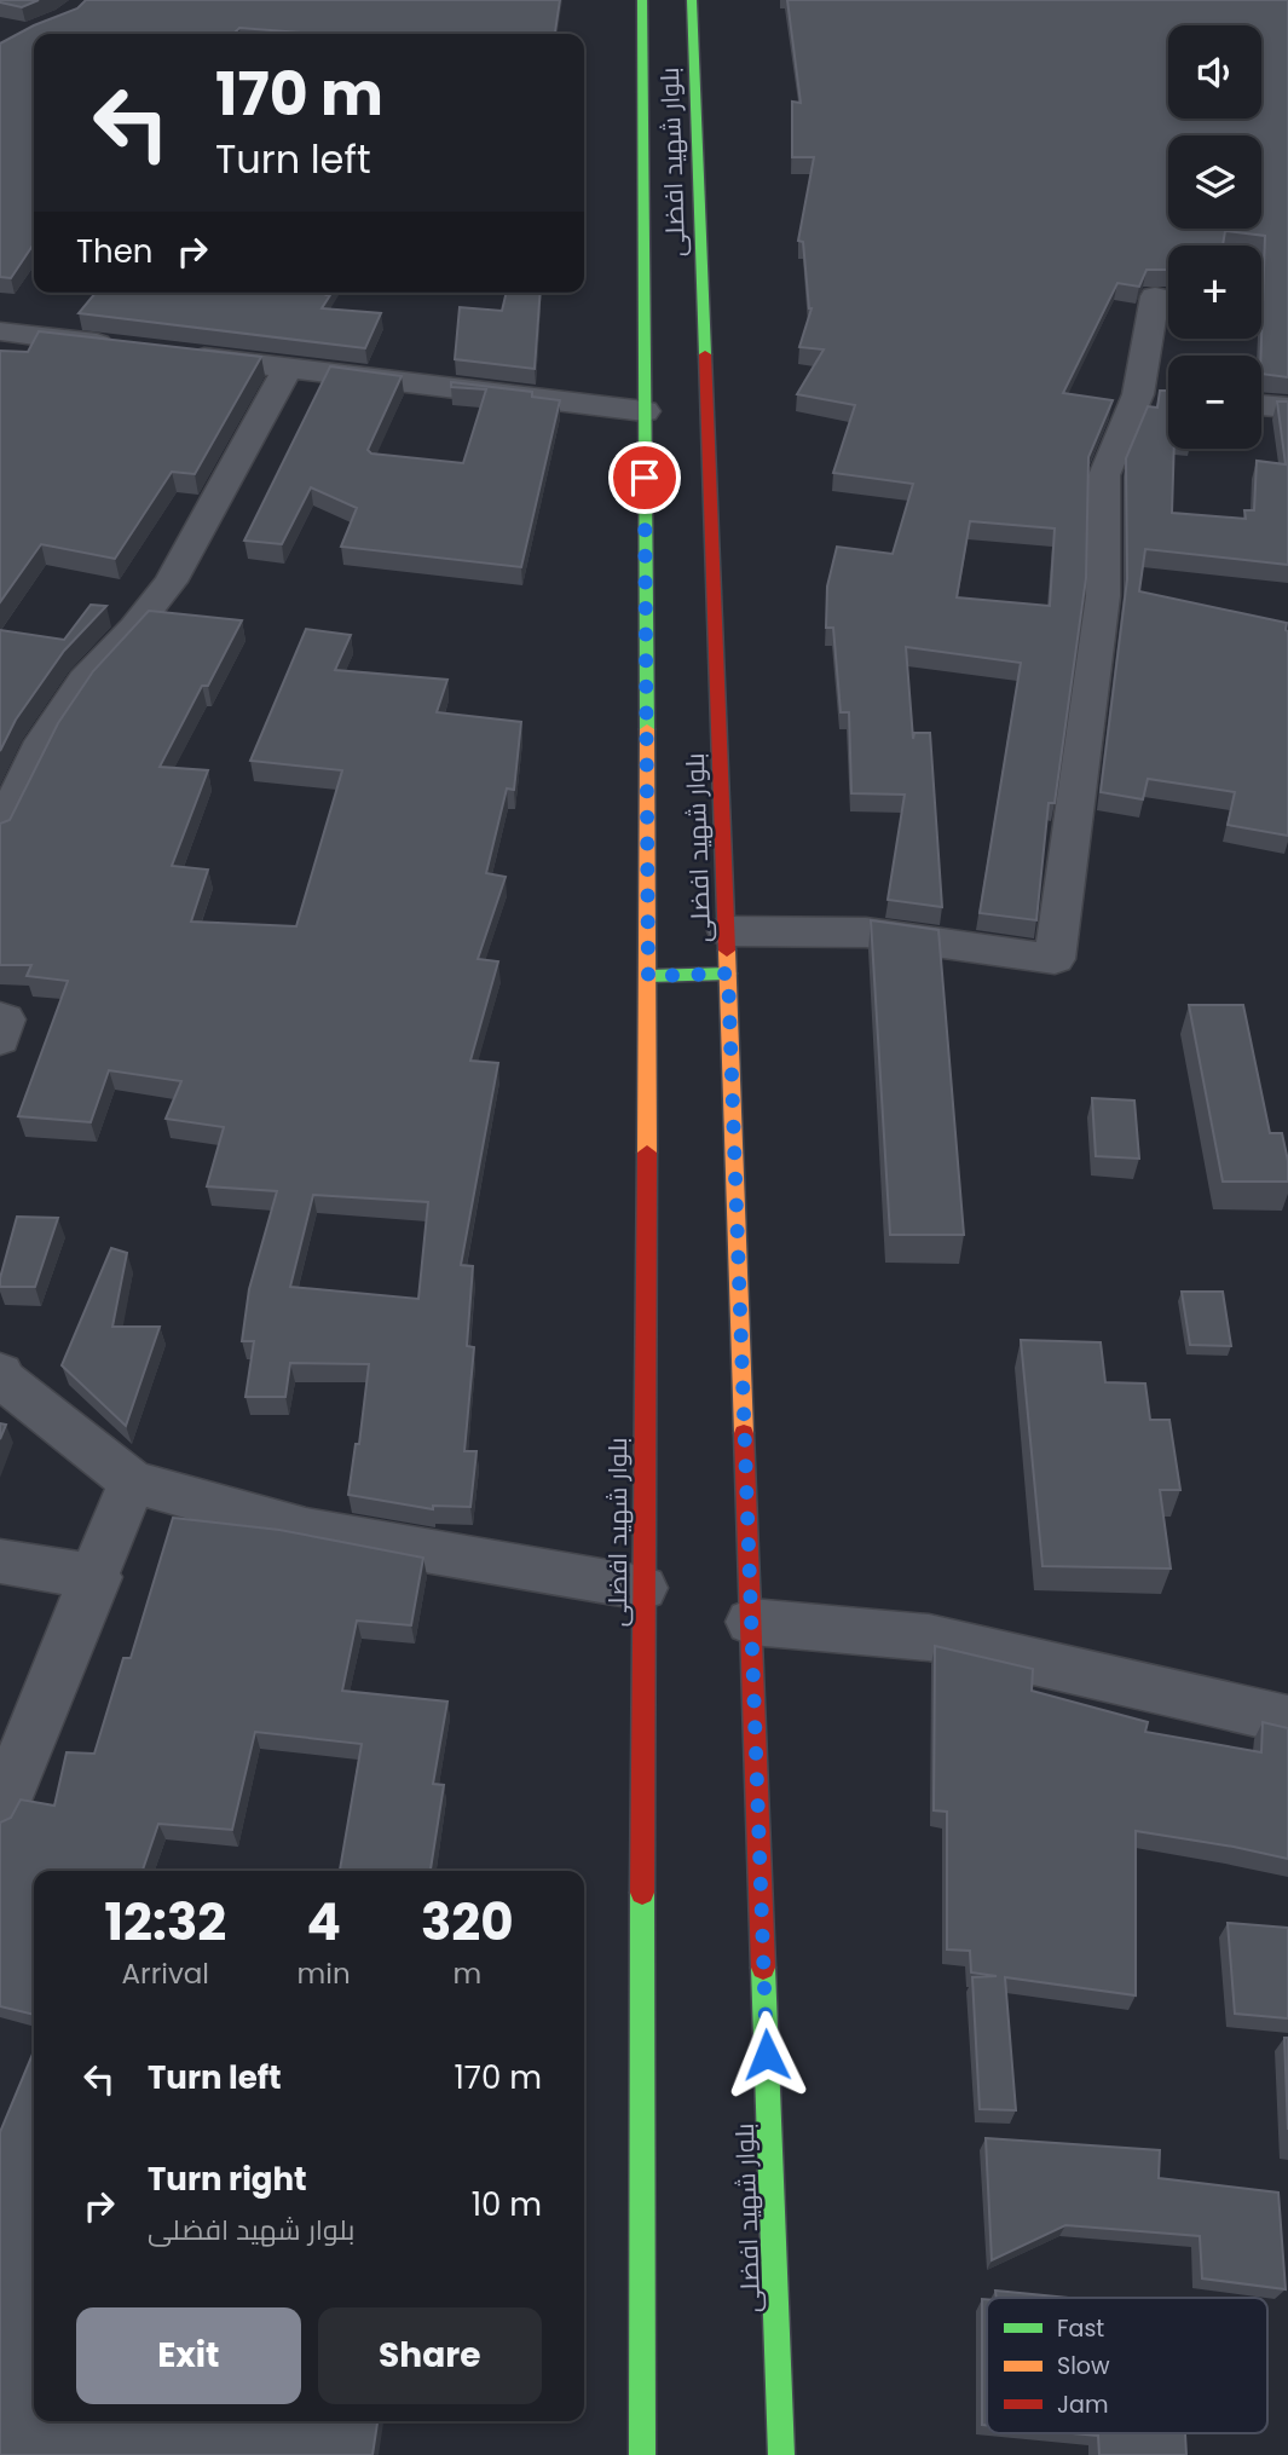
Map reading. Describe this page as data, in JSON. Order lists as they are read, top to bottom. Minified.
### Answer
{"streets":{"main road":["بلوار شهید افضلی"]},"legend":["Fast","Slow","Jam"],"page":{"map_buttons":["+","−"],"turn":["170 m","Turn left"],"then":"Then","eta":["12:32","Arrival","4","min","320","m"],"list":[{"name":"Turn left","value":"170 m"},{"name":"Turn right","note":"بلوار شهید افضلی","value":"10 m"}],"buttons":["Exit","Share"]}}
